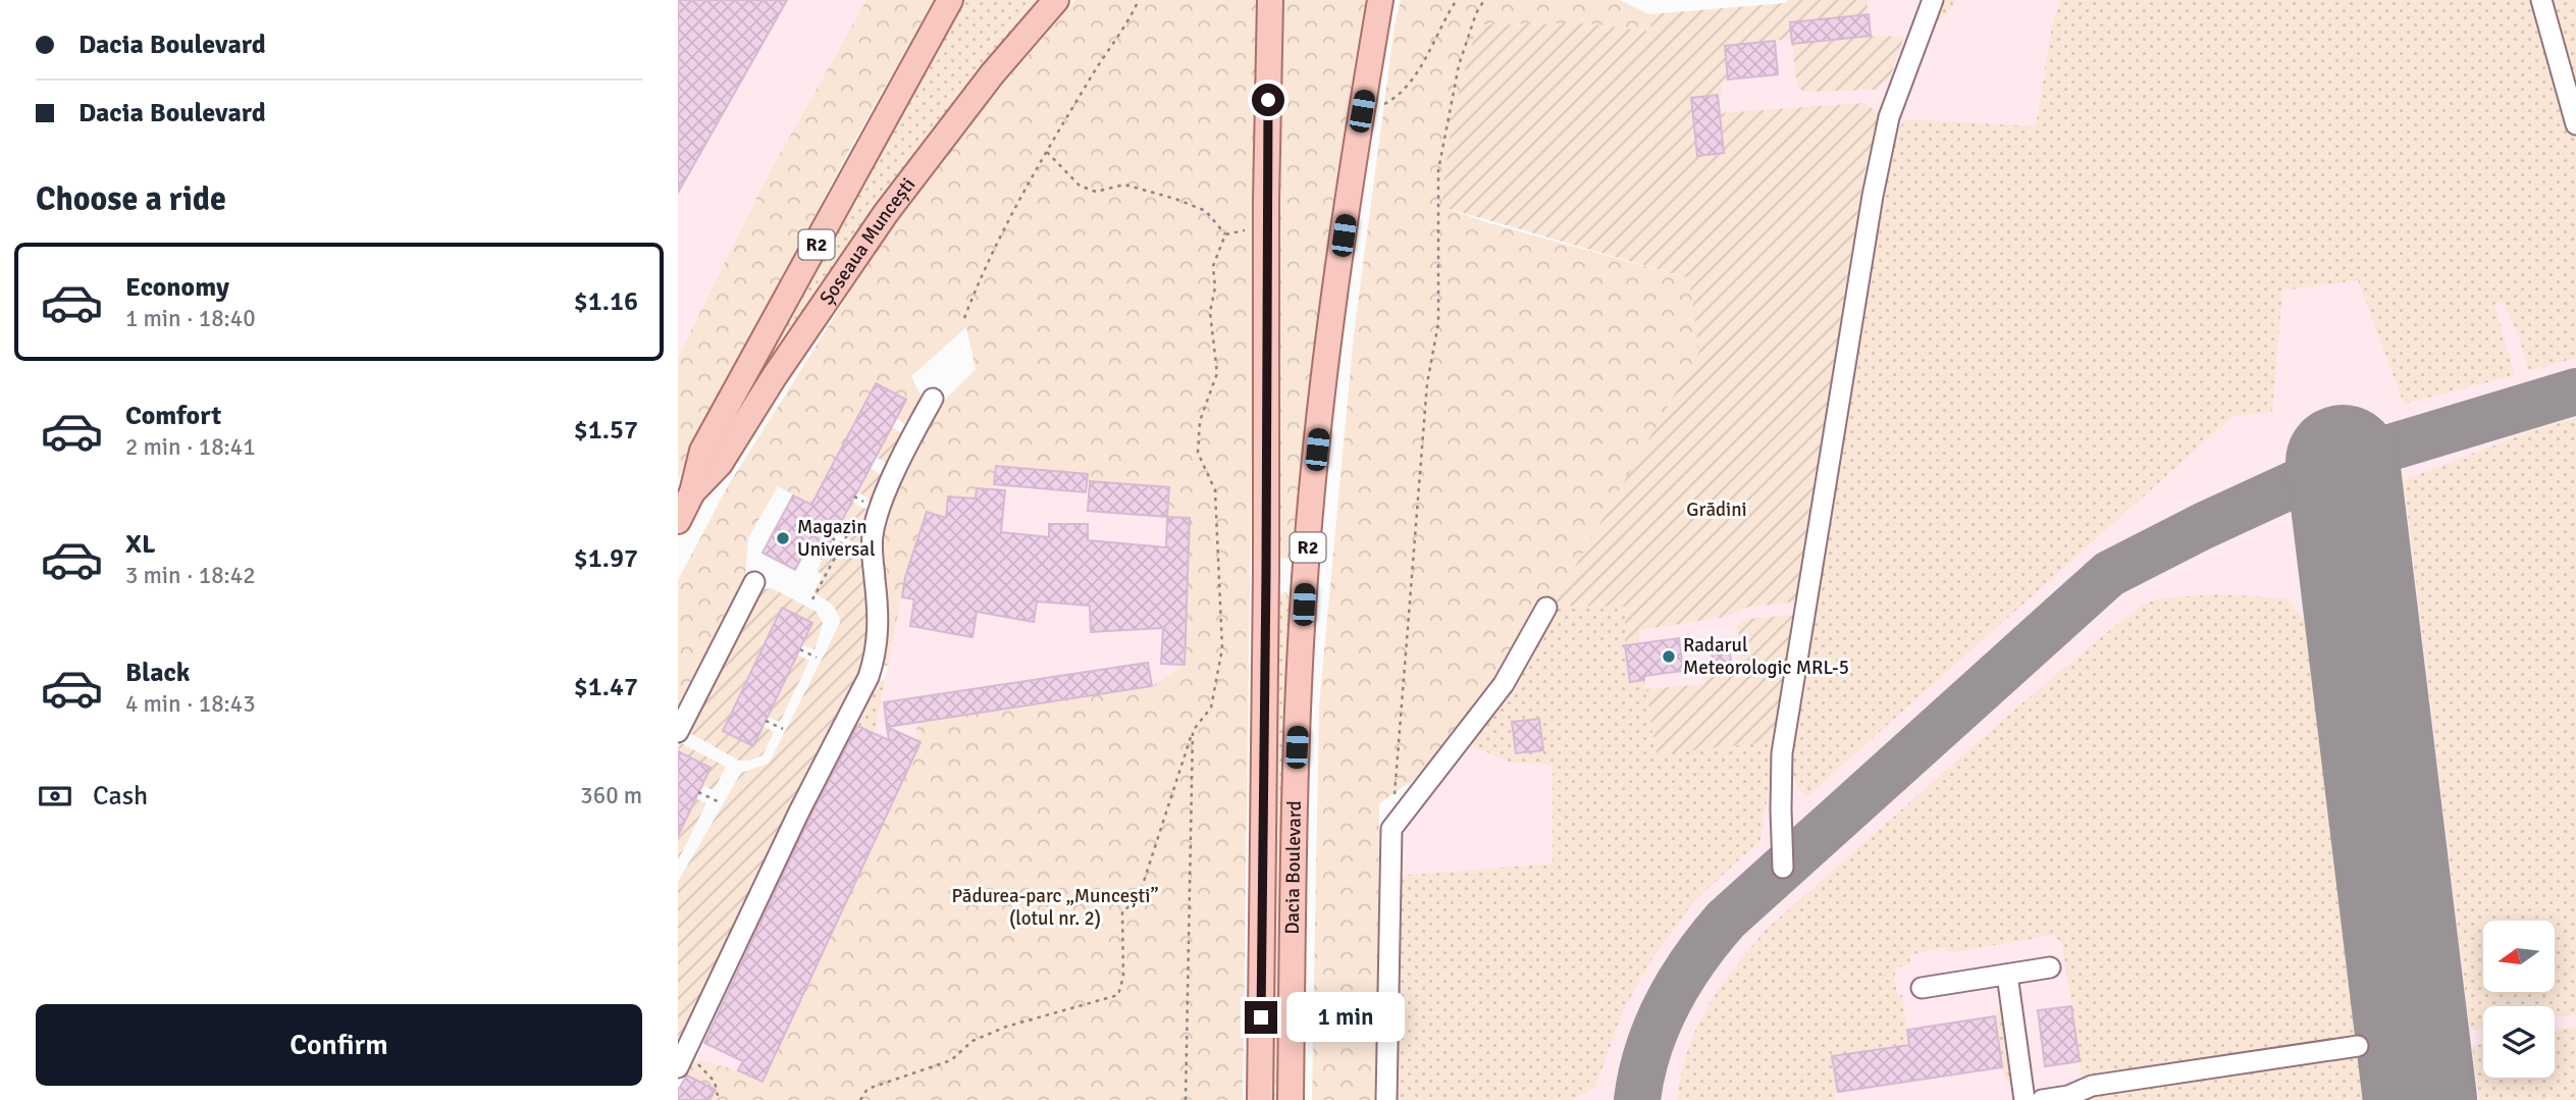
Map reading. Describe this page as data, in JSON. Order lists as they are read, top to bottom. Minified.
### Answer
{"streets":{"main road":["Șoseaua Muncești","R2","Dacia Boulevard"]},"parks":["Grădini","Pădurea-parc „Muncești” (lotul nr. 2)"],"places":["Magazin Universal","Radarul Meteorologic MRL-5"],"north":"left","page":{"banner":["Dacia Boulevard","Dacia Boulevard"],"heading":"Choose a ride","list":[{"name":"Economy","note":"1 min · 18:40","value":"$1.16"},{"name":"Comfort","note":"2 min · 18:41","value":"$1.57"},{"name":"XL","note":"3 min · 18:42","value":"$1.97"},{"name":"Black","note":"4 min · 18:43","value":"$1.47"}],"pay":["Cash","360 m"],"buttons":"Confirm","bubble":"1 min"}}
